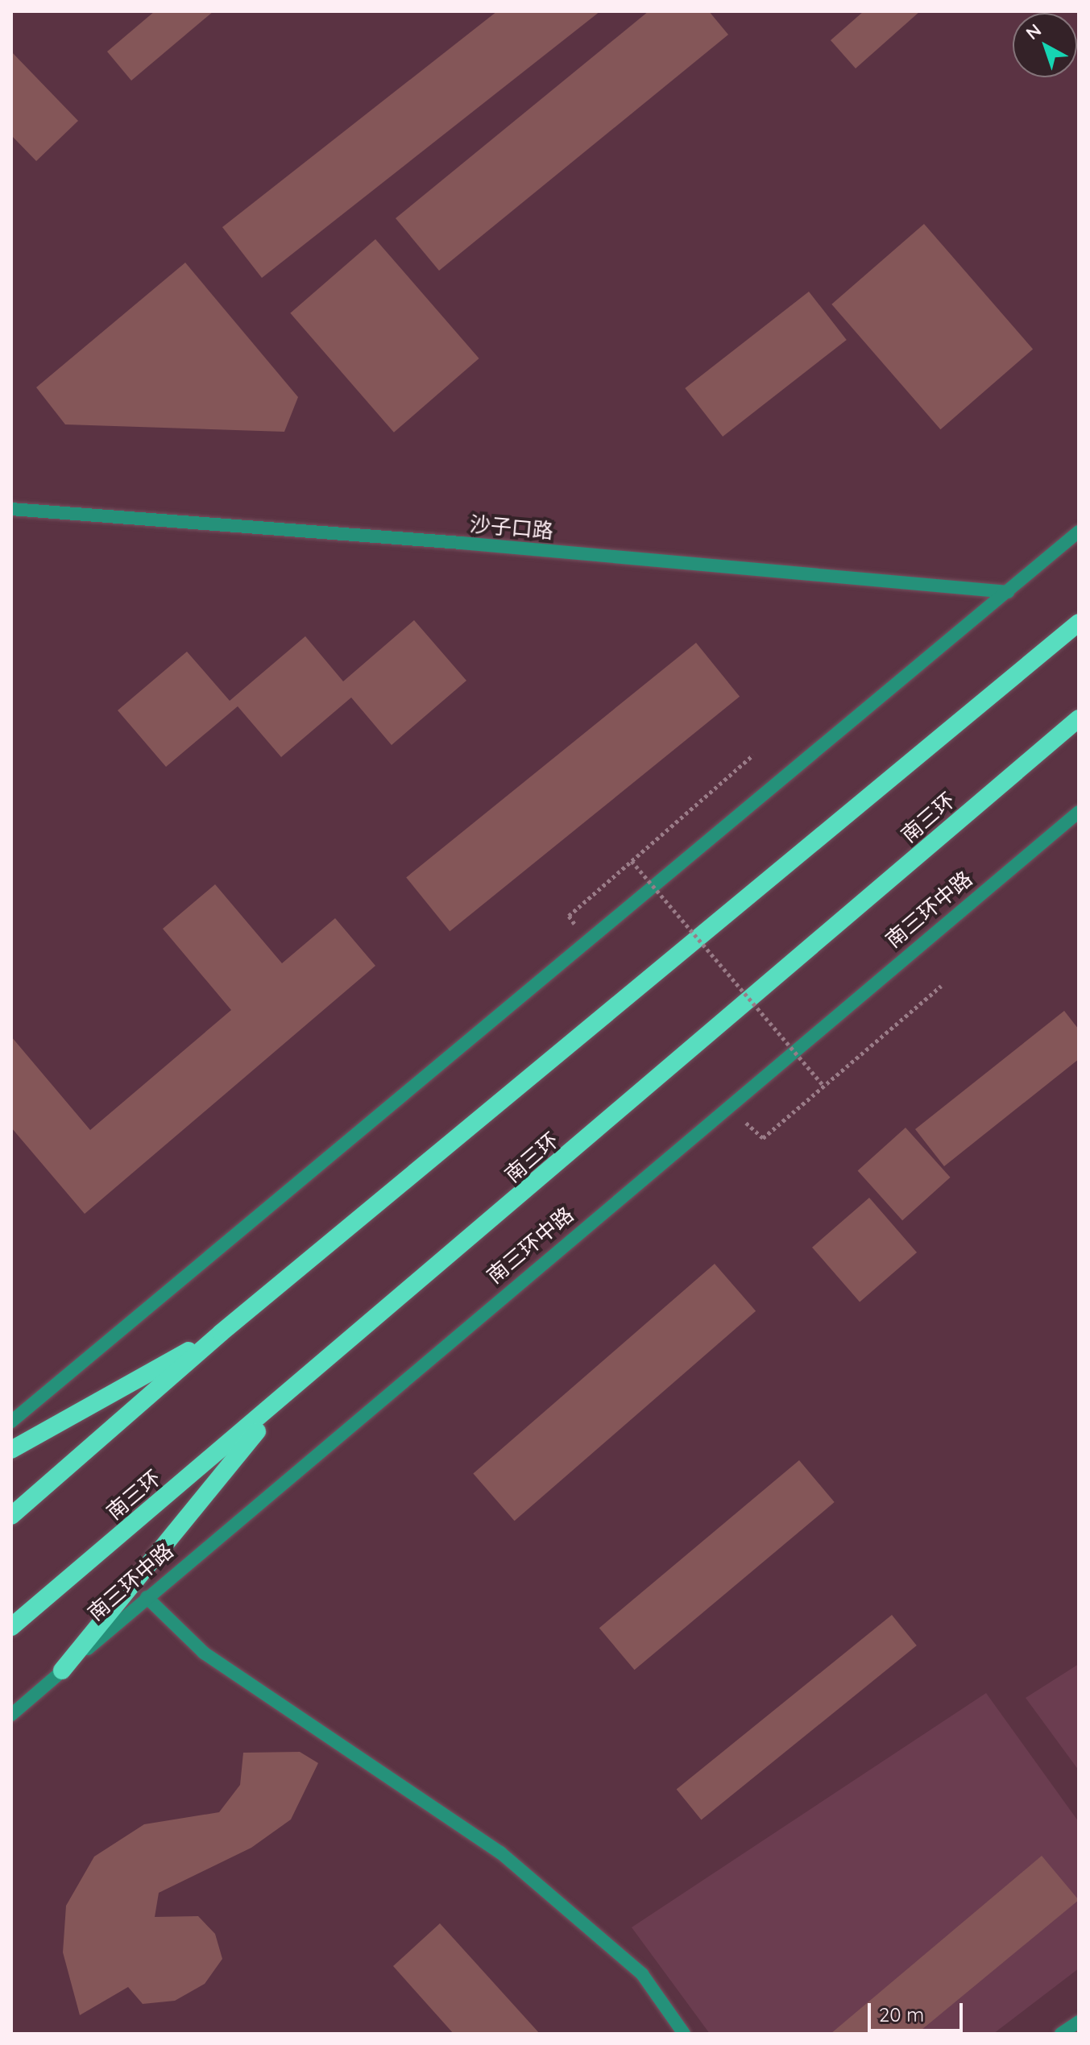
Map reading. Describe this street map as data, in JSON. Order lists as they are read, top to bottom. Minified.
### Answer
{"streets":{"highway":["南三环"],"street":["沙子口路","南三环中路"]},"scale_bar":"20 m","north":"top left"}
